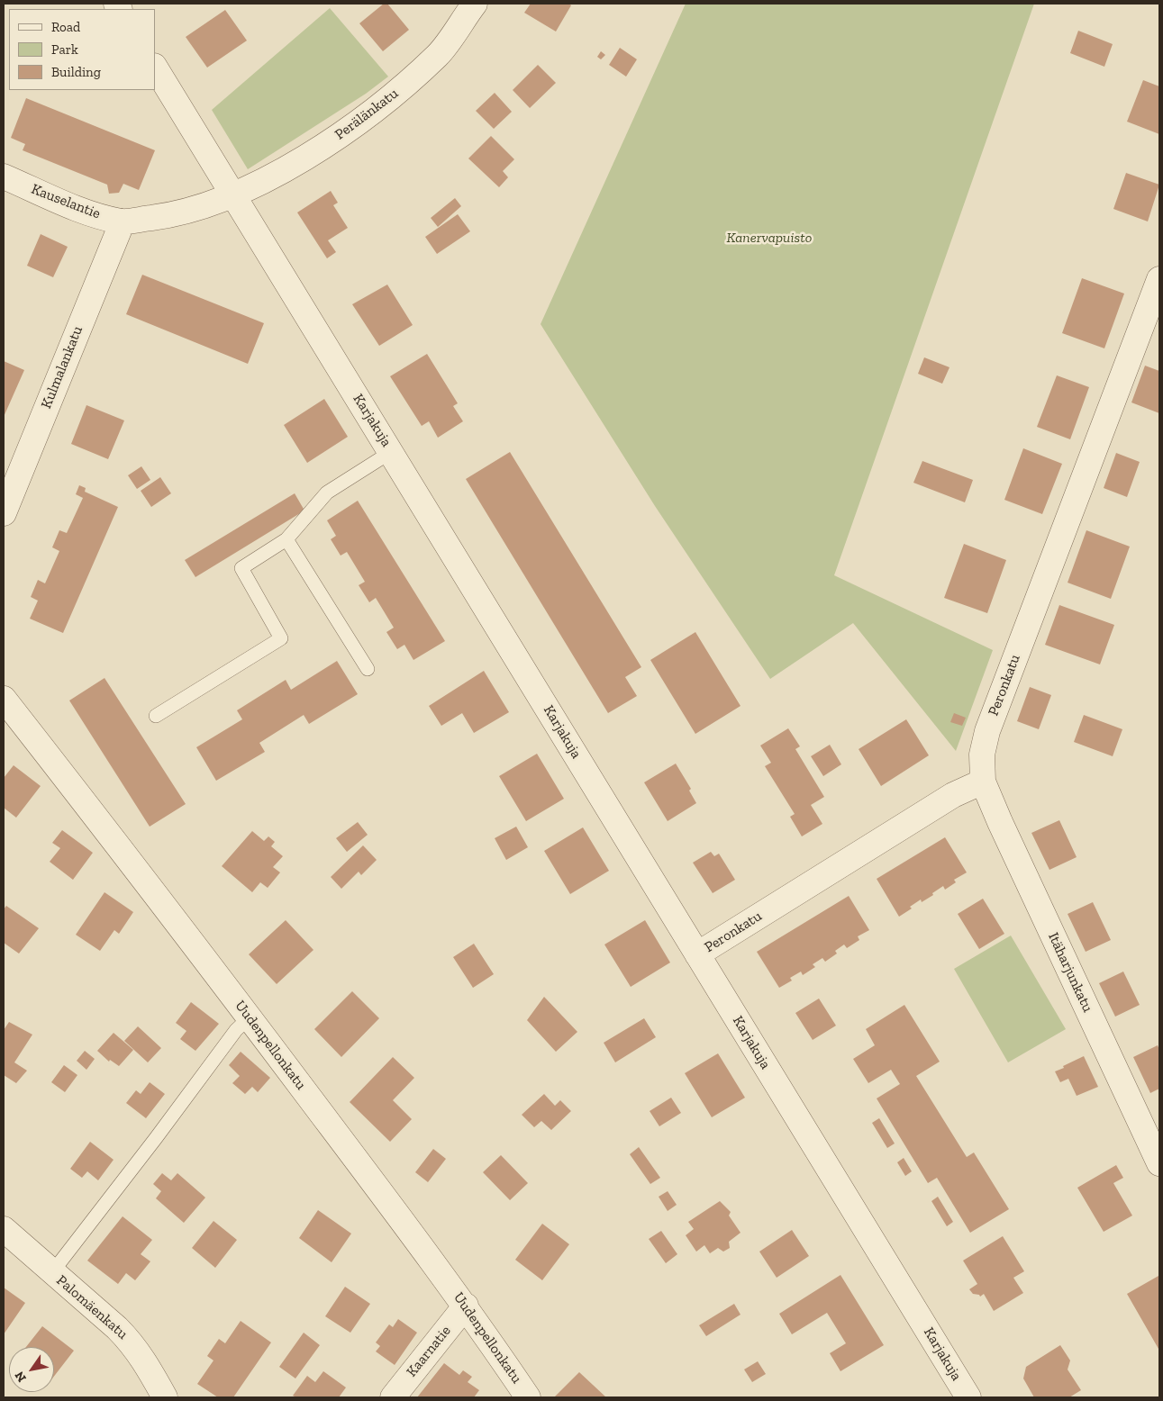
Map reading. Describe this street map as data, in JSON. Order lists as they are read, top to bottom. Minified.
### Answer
{"streets":{"street":["Perälänkatu","Kauselantie","Kulmalankatu","Karjakuja","Peronkatu","Itäharjunkatu","Uudenpellonkatu","Palomäenkatu","Kaarnatie"]},"crossings":[["Perälänkatu","Kauselantie"],["Perälänkatu","Karjakuja"],["Kauselantie","Kulmalankatu"],["Kauselantie","Karjakuja"],["Karjakuja","Peronkatu"],["Peronkatu","Itäharjunkatu"],["Uudenpellonkatu","Kaarnatie"]],"parks":["Kanervapuisto"],"legend":["Road","Park","Building"],"north":"bottom left"}
